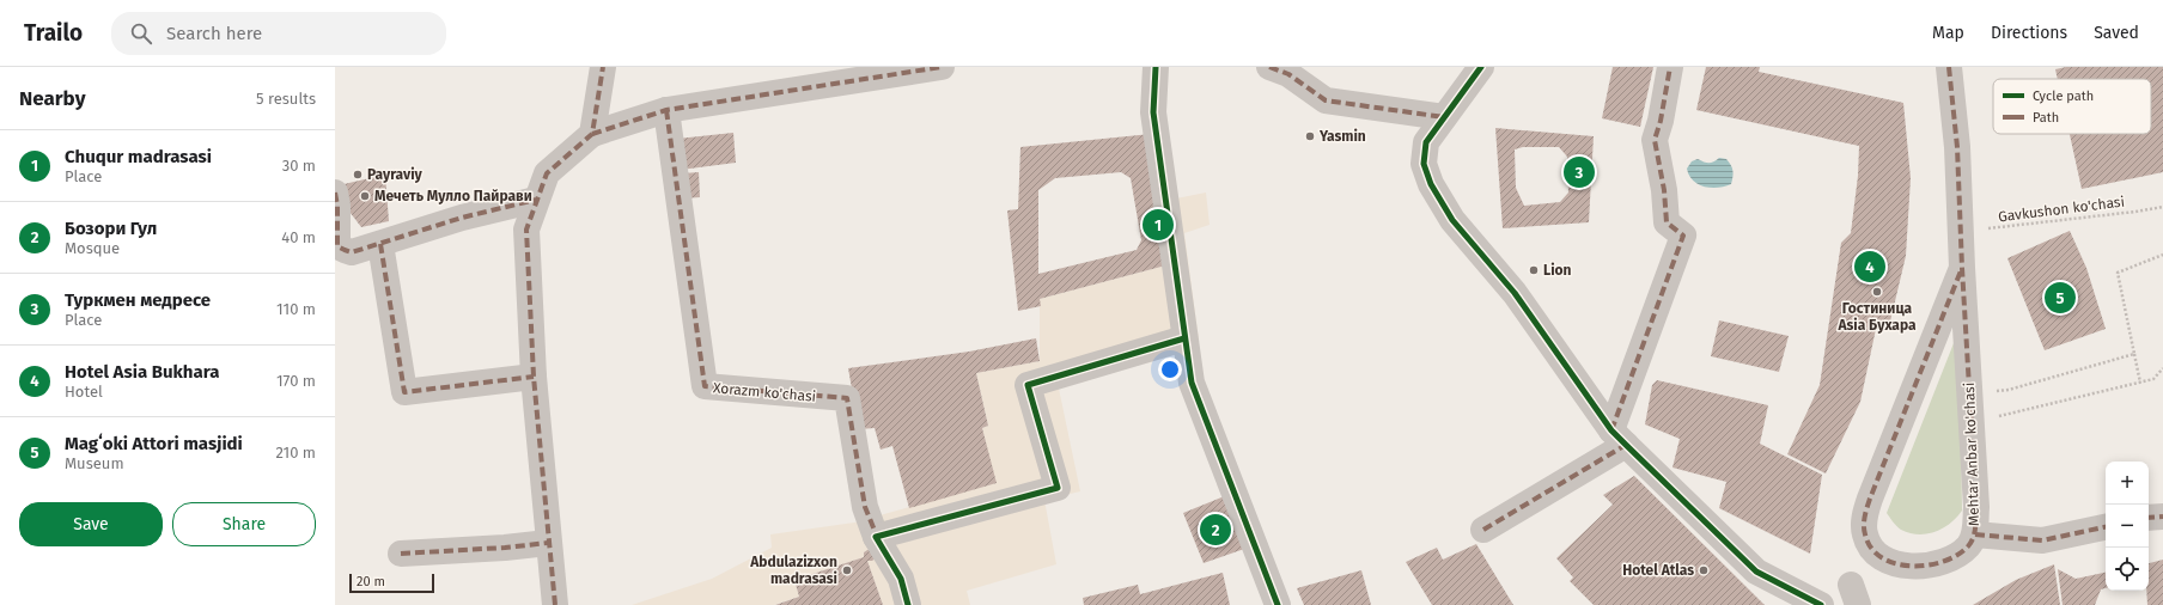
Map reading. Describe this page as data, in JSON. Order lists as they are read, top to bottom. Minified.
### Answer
{"streets":{"street":["Xorazm ko'chasi","Mehtar Anbar ko'chasi"],"path":["Gavkushon ko'chasi"]},"crossings":[["Gavkushon ko'chasi","Mehtar Anbar ko'chasi"]],"places":["Yasmin","Payraviy","Мечеть Мулло Пайрави","Lion","Гостиница Asia Бухара","Abdulazizxon madrasasi","Hotel Atlas"],"legend":["Cycle path","Path"],"scale_bar":"20 m","page":{"header":"Trailo","search":"Search here","nav":["Map","Directions","Saved"],"heading":["Nearby","5 results"],"list":[{"mark":"1","name":"Chuqur madrasasi","note":"Place","value":"30 m"},{"mark":"2","name":"Бозори Гул","note":"Mosque","value":"40 m"},{"mark":"3","name":"Туркмен медресе","note":"Place","value":"110 m"},{"mark":"4","name":"Hotel Asia Bukhara","note":"Hotel","value":"170 m"},{"mark":"5","name":"Magʻoki Attori masjidi","note":"Museum","value":"210 m"}],"pins":["3","1","4","5","2"],"map_buttons":["+","−"],"buttons":["Save","Share"],"scale":"20 m"}}
